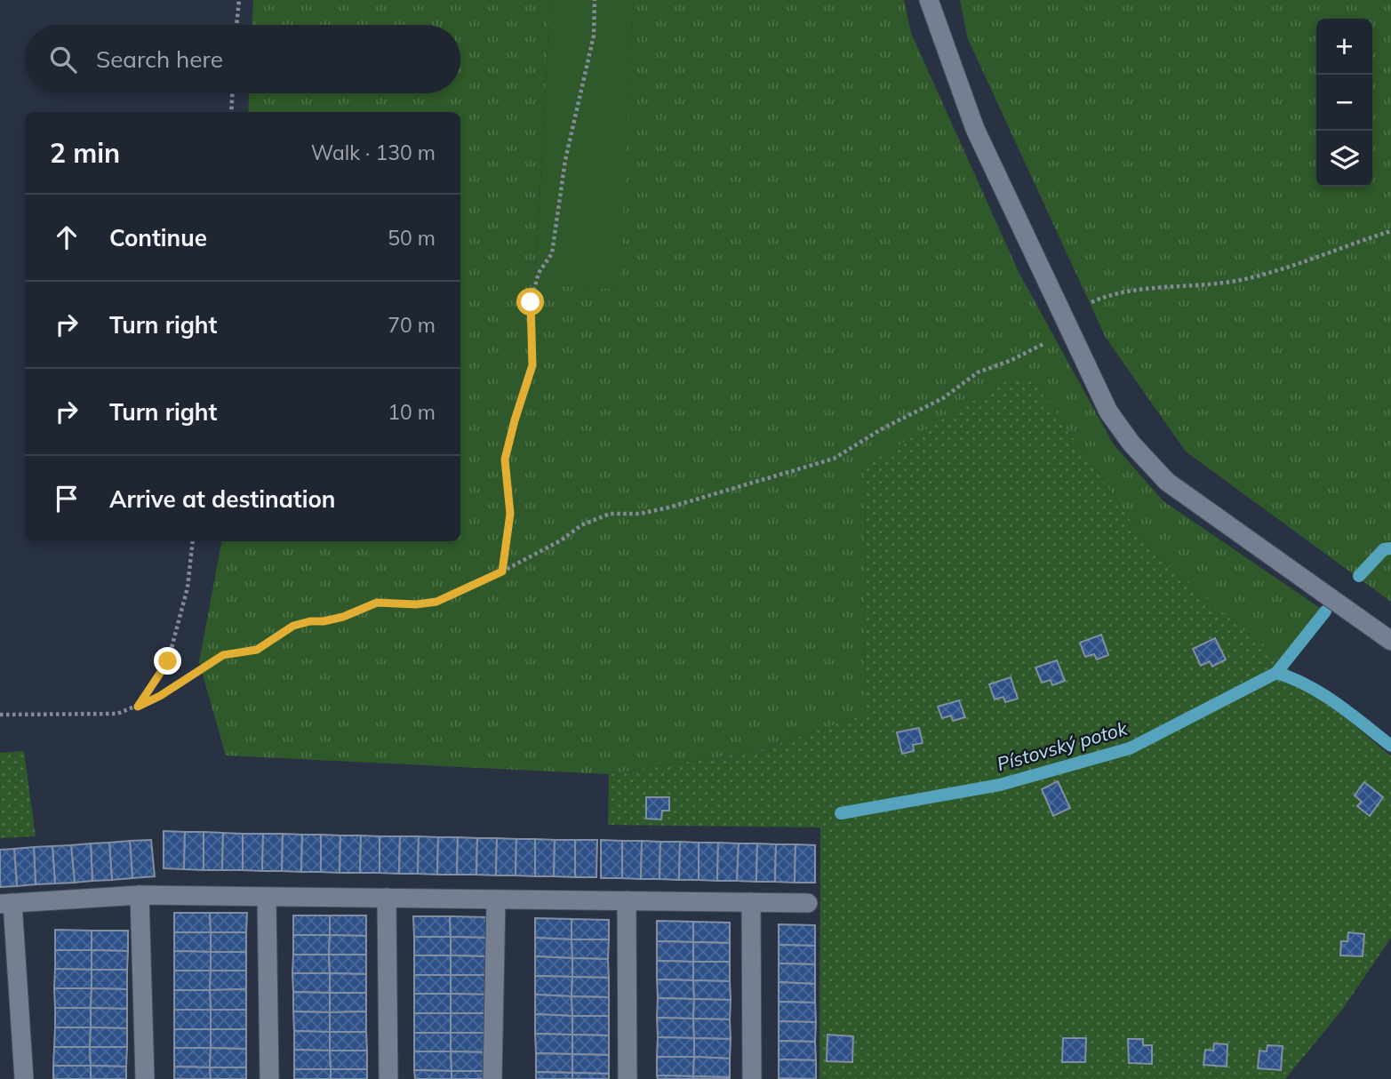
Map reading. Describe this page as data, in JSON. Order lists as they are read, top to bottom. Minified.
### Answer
{"water":["Pístovský potok"],"page":{"map_buttons":["+","−"],"search":"Search here","heading":["2 min","Walk · 130 m"],"list":[["Continue","50 m"],["Turn right","70 m"],["Turn right","10 m"],"Arrive at destination"]}}
